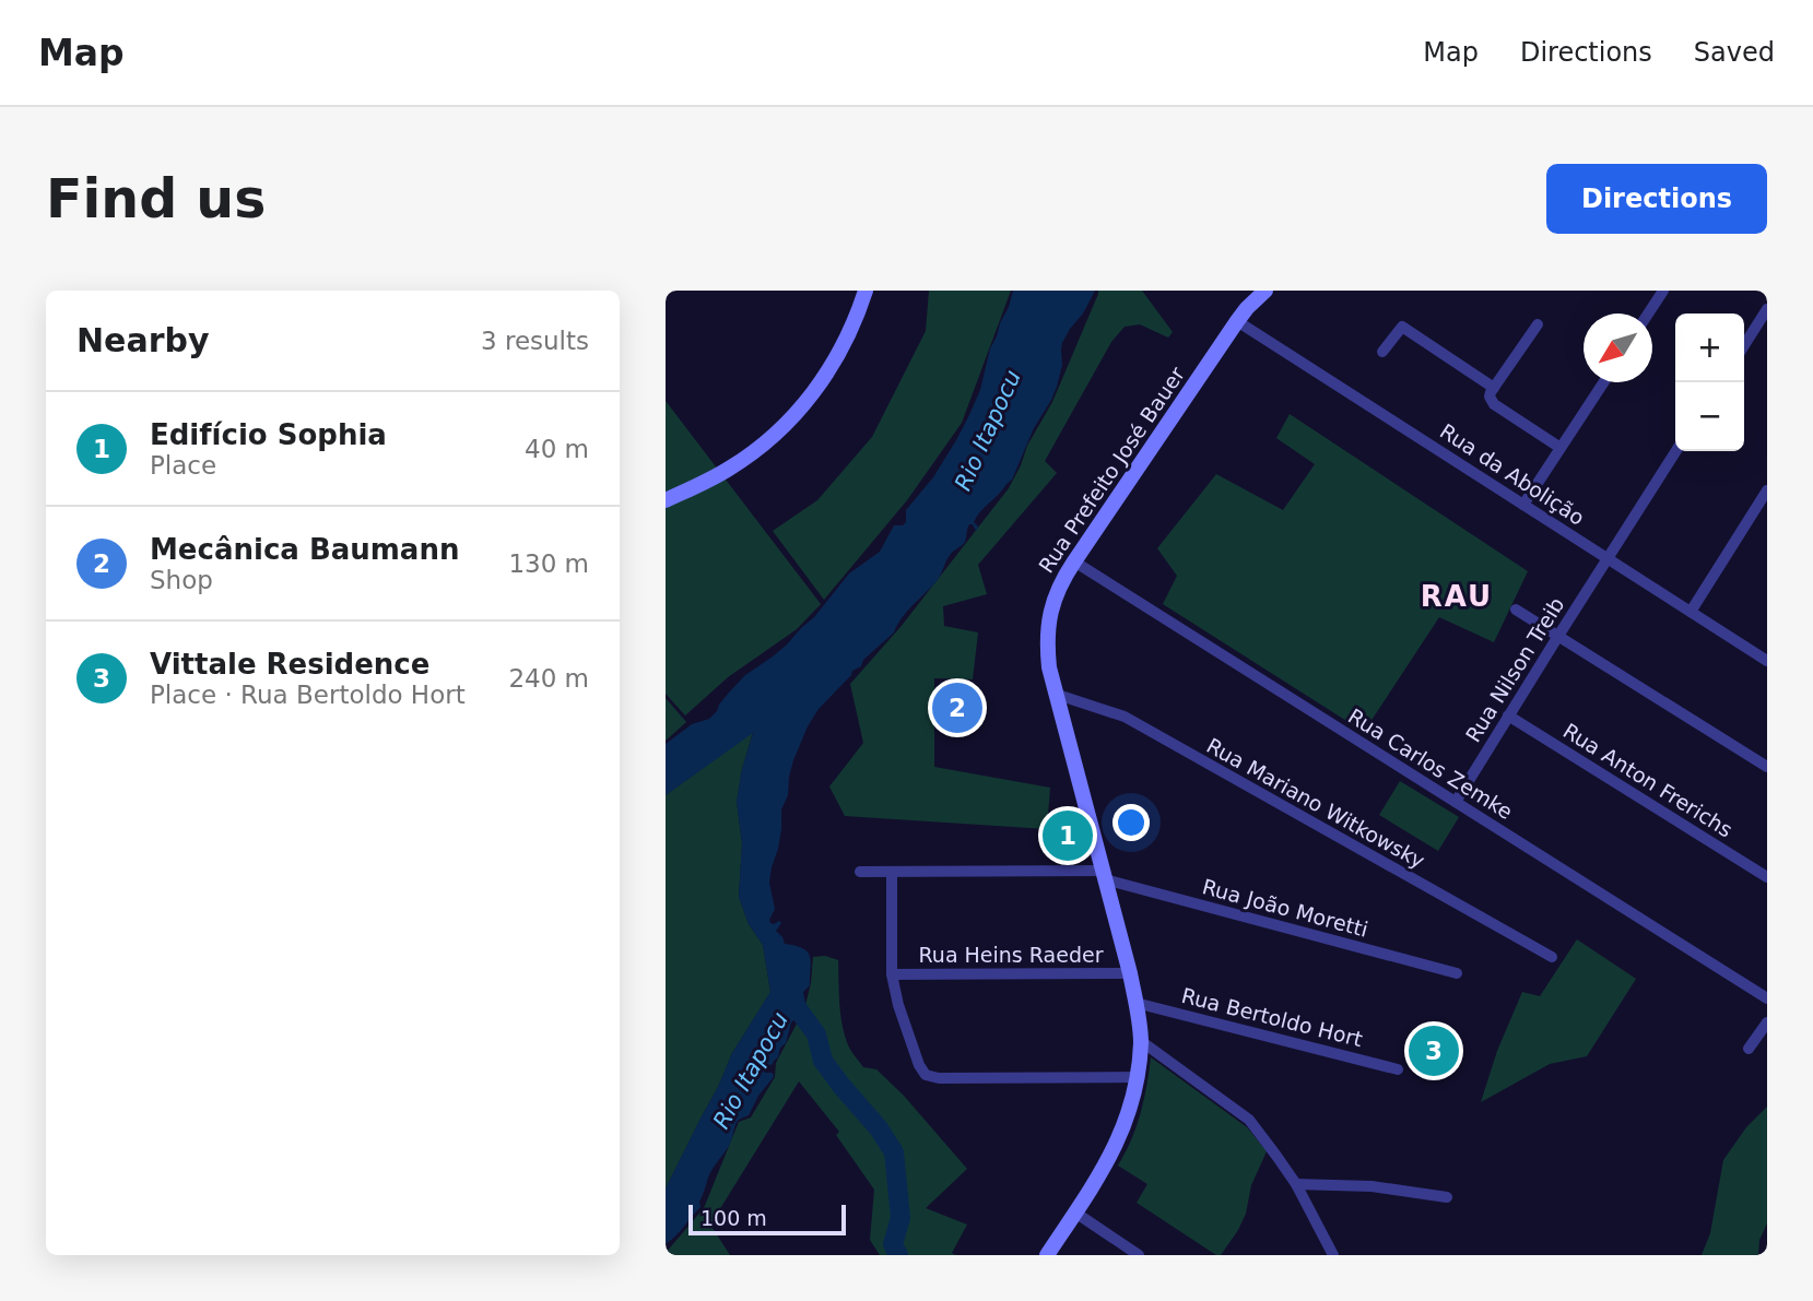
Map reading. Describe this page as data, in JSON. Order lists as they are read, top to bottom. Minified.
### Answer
{"streets":{"street":["Rua Prefeito José Bauer","Rua da Abolição","Rua Nilson Treib","Rua Carlos Zemke","Rua Anton Frerichs","Rua Mariano Witkowsky","Rua João Moretti","Rua Heins Raeder","Rua Bertoldo Hort"]},"crossings":[["Rua Prefeito José Bauer","Rua da Abolição"],["Rua Prefeito José Bauer","Rua Carlos Zemke"],["Rua Prefeito José Bauer","Rua Mariano Witkowsky"],["Rua Prefeito José Bauer","Rua João Moretti"],["Rua Prefeito José Bauer","Rua Heins Raeder"],["Rua Prefeito José Bauer","Rua Bertoldo Hort"],["Rua da Abolição","Rua Nilson Treib"],["Rua Nilson Treib","Rua Carlos Zemke"],["Rua Nilson Treib","Rua Anton Frerichs"]],"districts":["RAU"],"water":["Rio Itapocu"],"scale_bar":"100 m","north":"bottom left","page":{"header":"Map","nav":["Map","Directions","Saved"],"buttons":"Directions","title":"Find us","heading":["Nearby","3 results"],"map_buttons":["+","−"],"list":[{"mark":"1","name":"Edifício Sophia","note":"Place","value":"40 m"},{"mark":"2","name":"Mecânica Baumann","note":"Shop","value":"130 m"},{"mark":"3","name":"Vittale Residence","note":"Place · Rua Bertoldo Hort","value":"240 m"}],"pins":["2","1","3"],"scale":"100 m"}}
